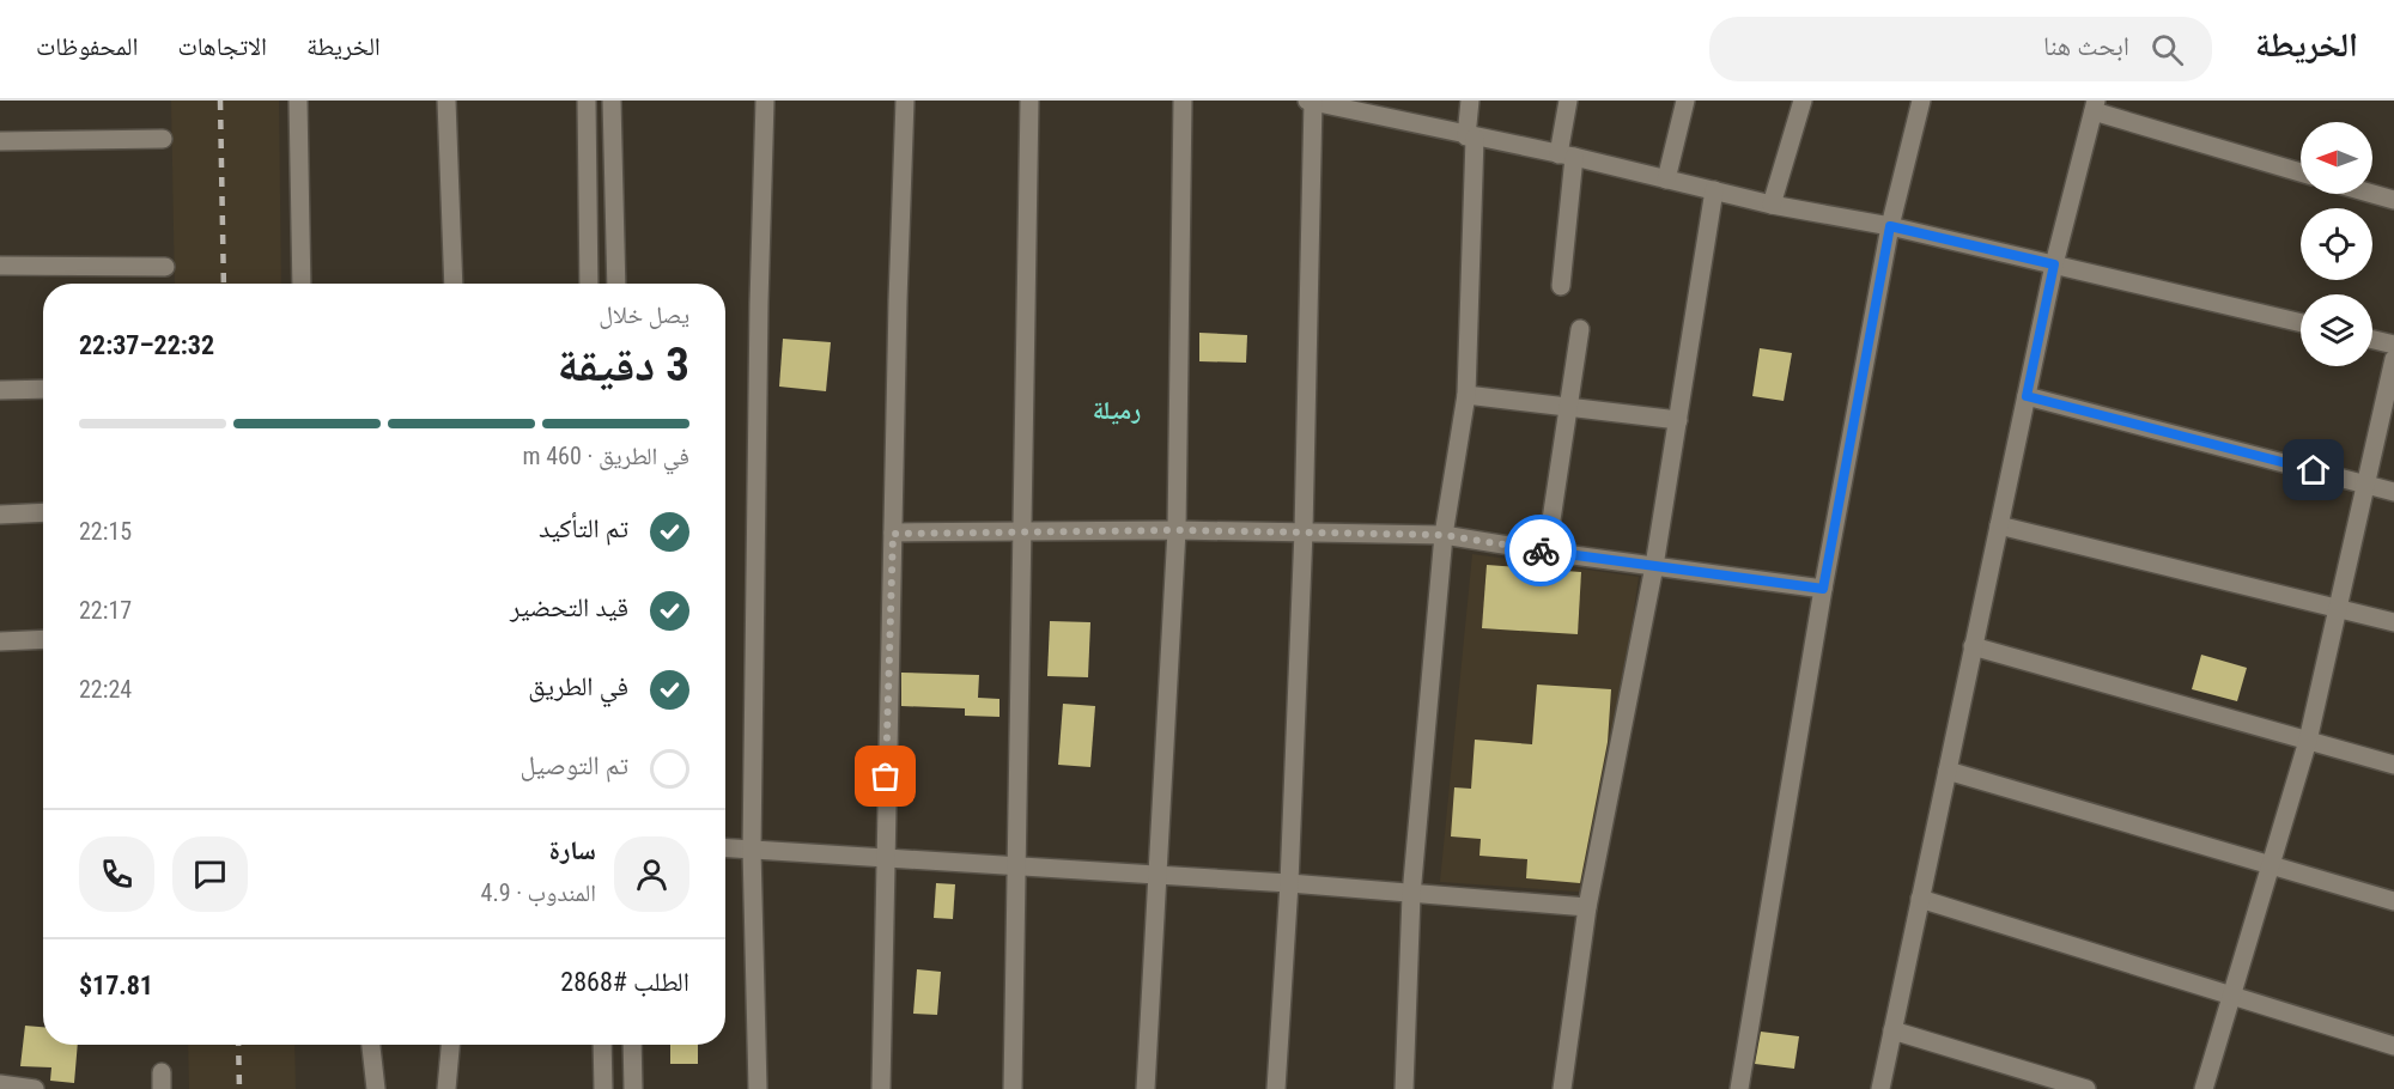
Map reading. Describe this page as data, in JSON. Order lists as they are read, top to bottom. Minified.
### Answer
{"districts":["رميلة"],"north":"left","page":{"header":"الخريطة","search":"ابحث هنا","nav":["الخريطة","الاتجاهات","المحفوظات"],"heading":["3 دقيقة","يصل خلال","22:32–22:37"],"panel":["سارة","المندوب · 4.9","الطلب #2868","$17.81"],"bar":"في الطريق · 460 m","list":[["تم التأكيد","22:15"],["قيد التحضير","22:17"],["في الطريق","22:24"],"تم التوصيل"]}}
